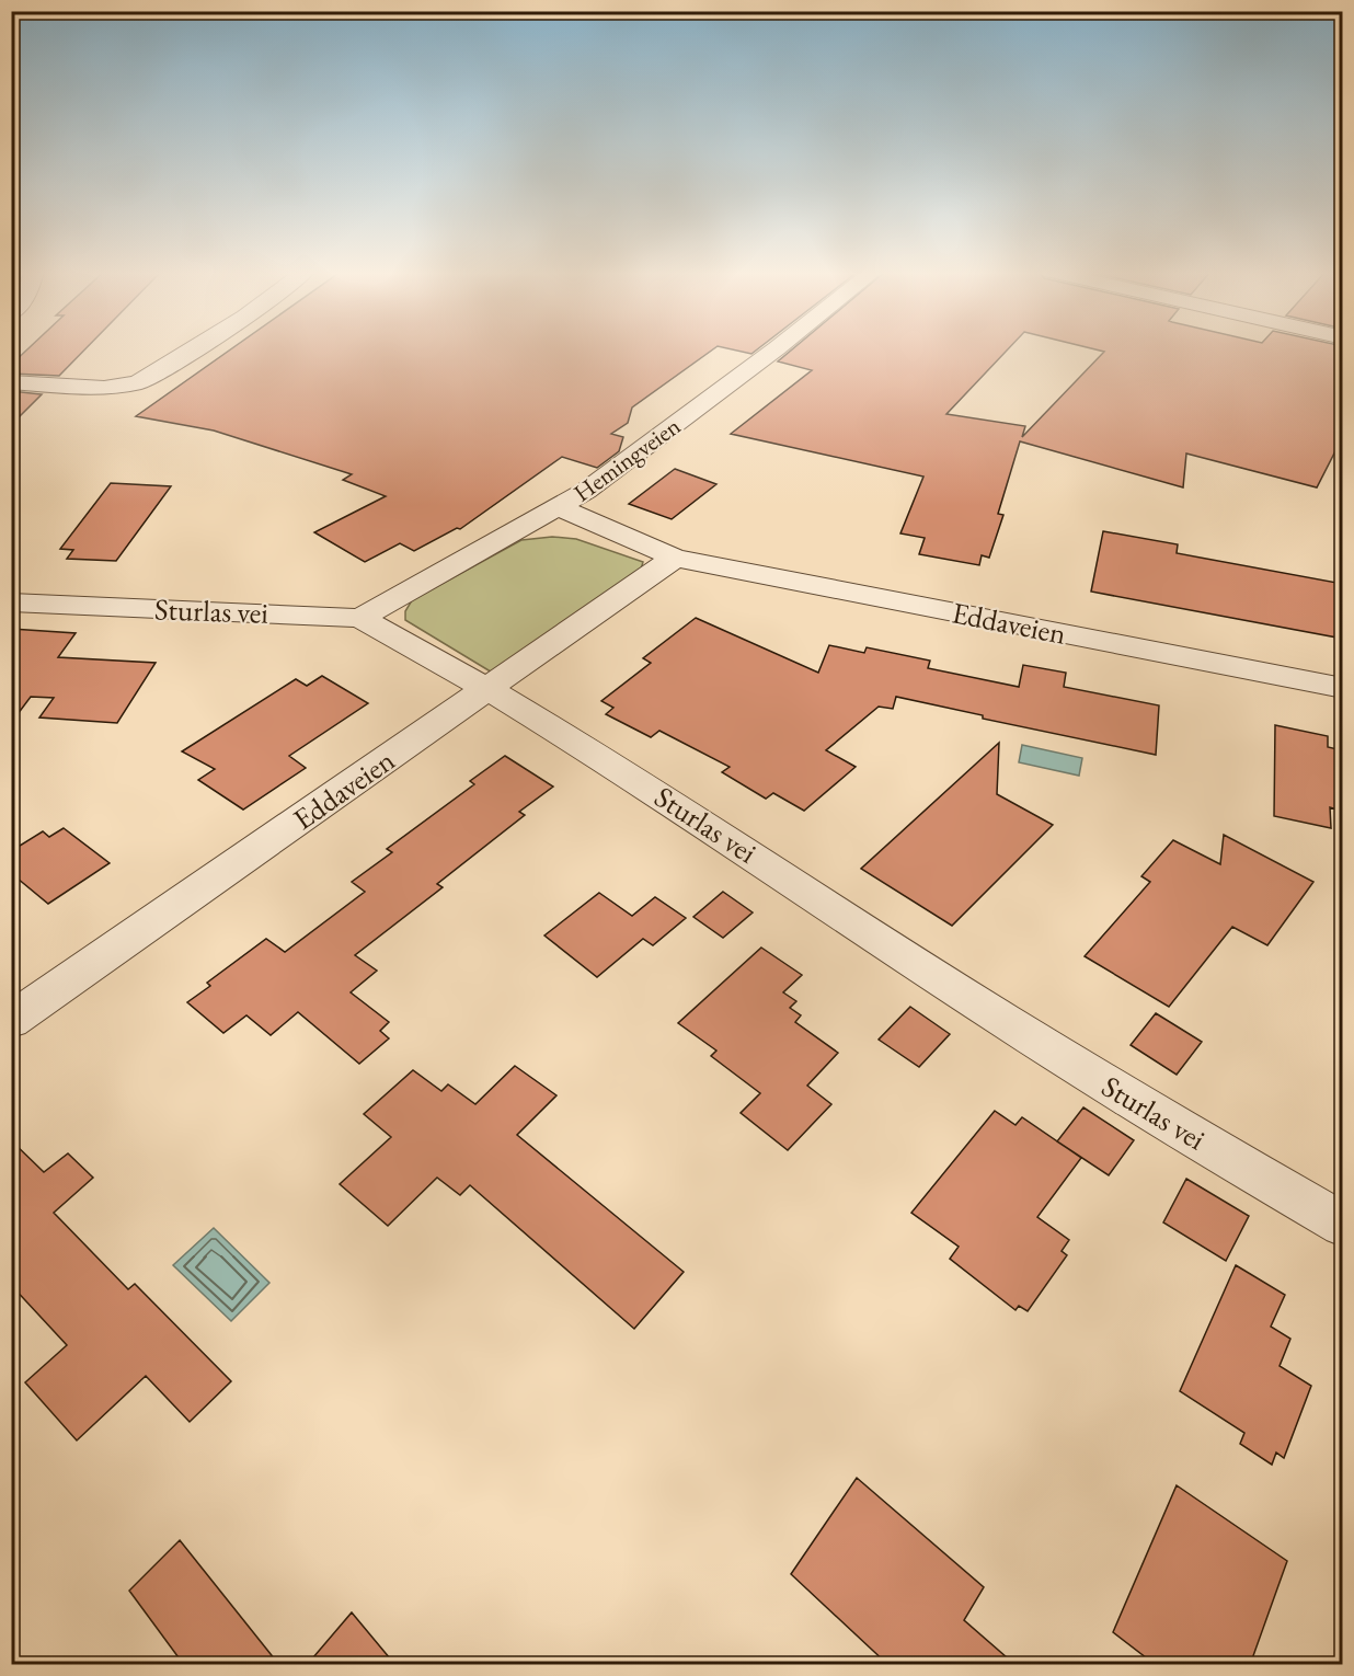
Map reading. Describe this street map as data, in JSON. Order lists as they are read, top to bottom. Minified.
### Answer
{"streets":{"street":["Hemingveien","Sturlas vei","Eddaveien"]},"crossings":[["Hemingveien","Sturlas vei"],["Hemingveien","Eddaveien"],["Sturlas vei","Eddaveien"]]}
